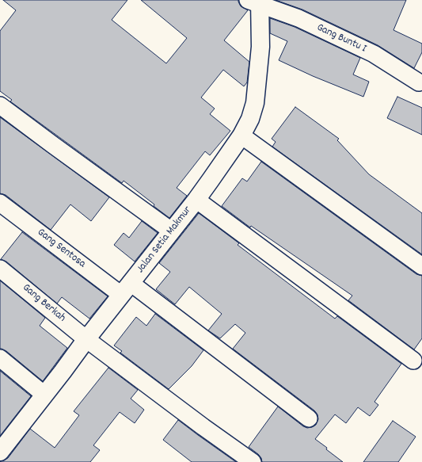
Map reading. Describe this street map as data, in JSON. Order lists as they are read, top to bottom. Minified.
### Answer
{"streets":{"main road":["Jalan Setia Makmur"],"street":["Gang Buntu I","Gang Sentosa","Gang Berkah"]},"crossings":[["Gang Buntu I","Jalan Setia Makmur"],["Jalan Setia Makmur","Gang Sentosa"],["Jalan Setia Makmur","Gang Berkah"]]}
